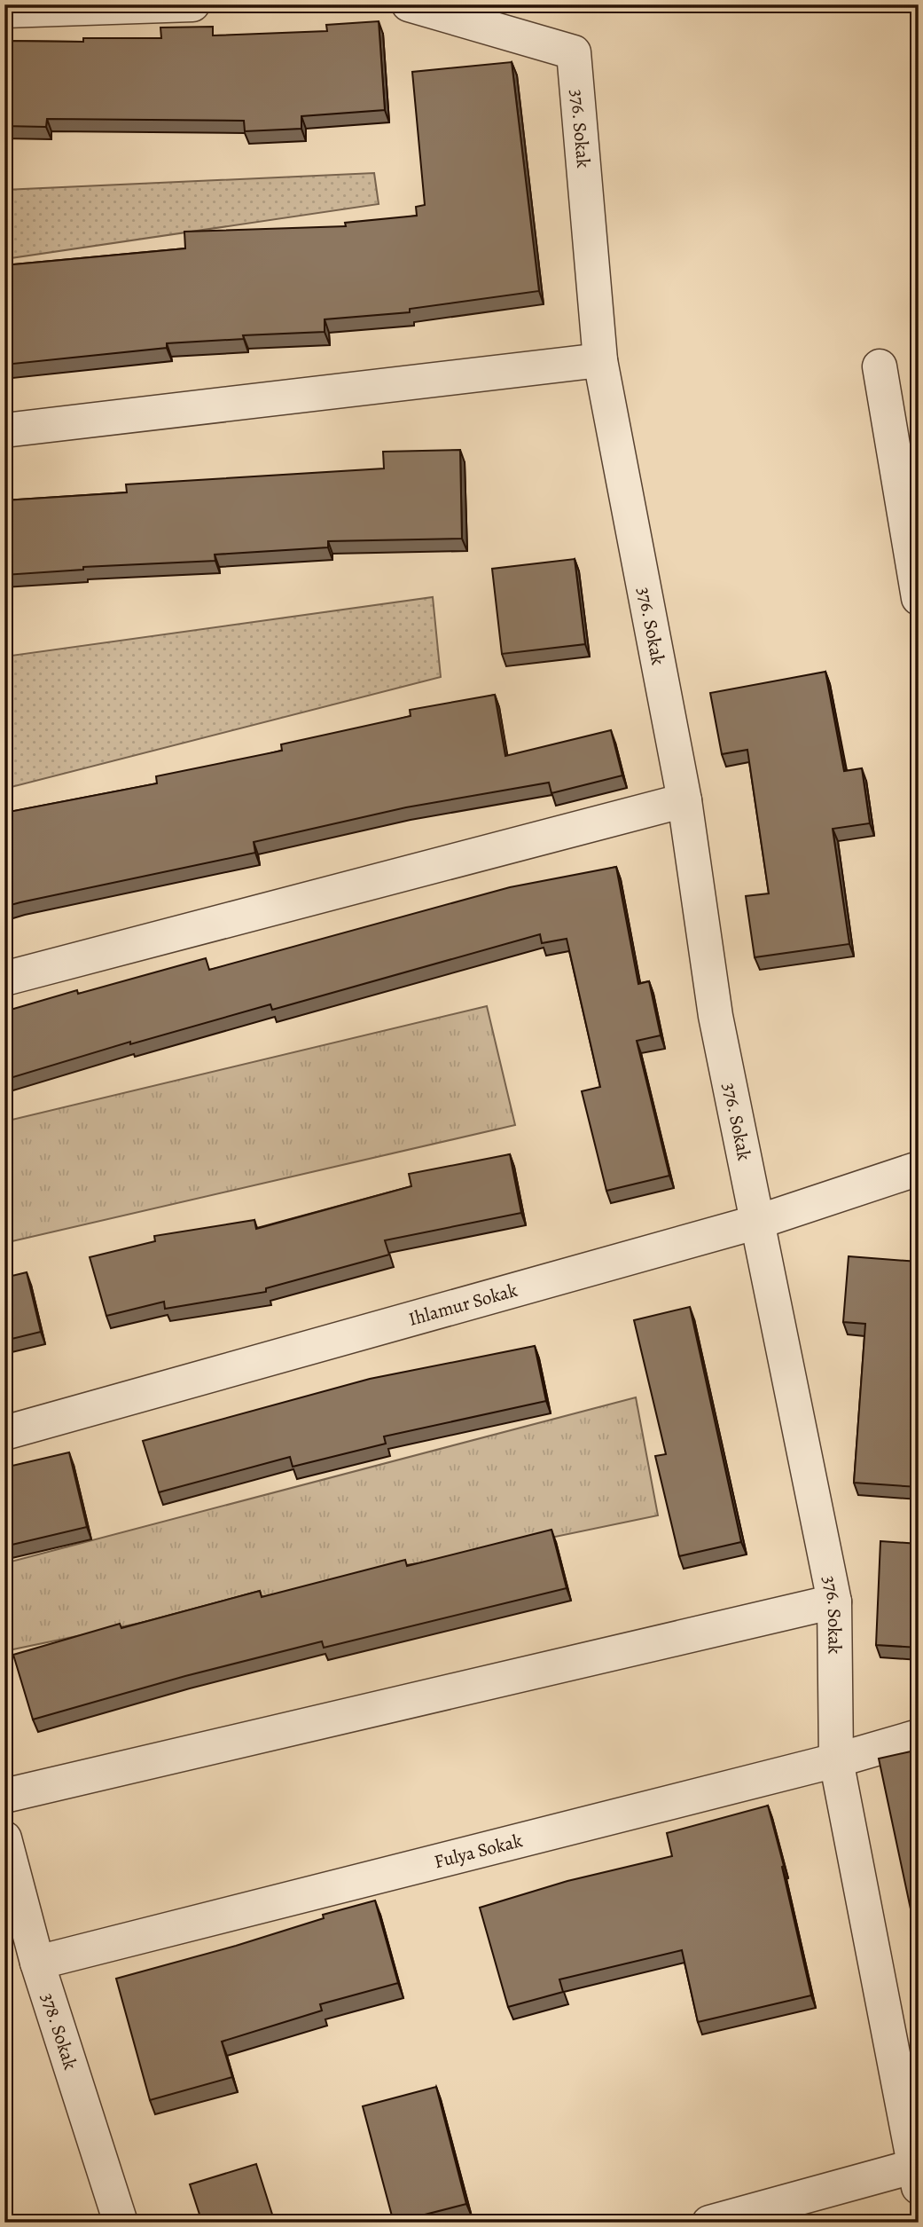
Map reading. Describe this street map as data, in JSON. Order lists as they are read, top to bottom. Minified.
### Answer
{"streets":{"street":["376. Sokak","Ihlamur Sokak","Fulya Sokak","378. Sokak"]},"crossings":[["376. Sokak","Ihlamur Sokak"],["376. Sokak","Fulya Sokak"],["Fulya Sokak","378. Sokak"]]}
